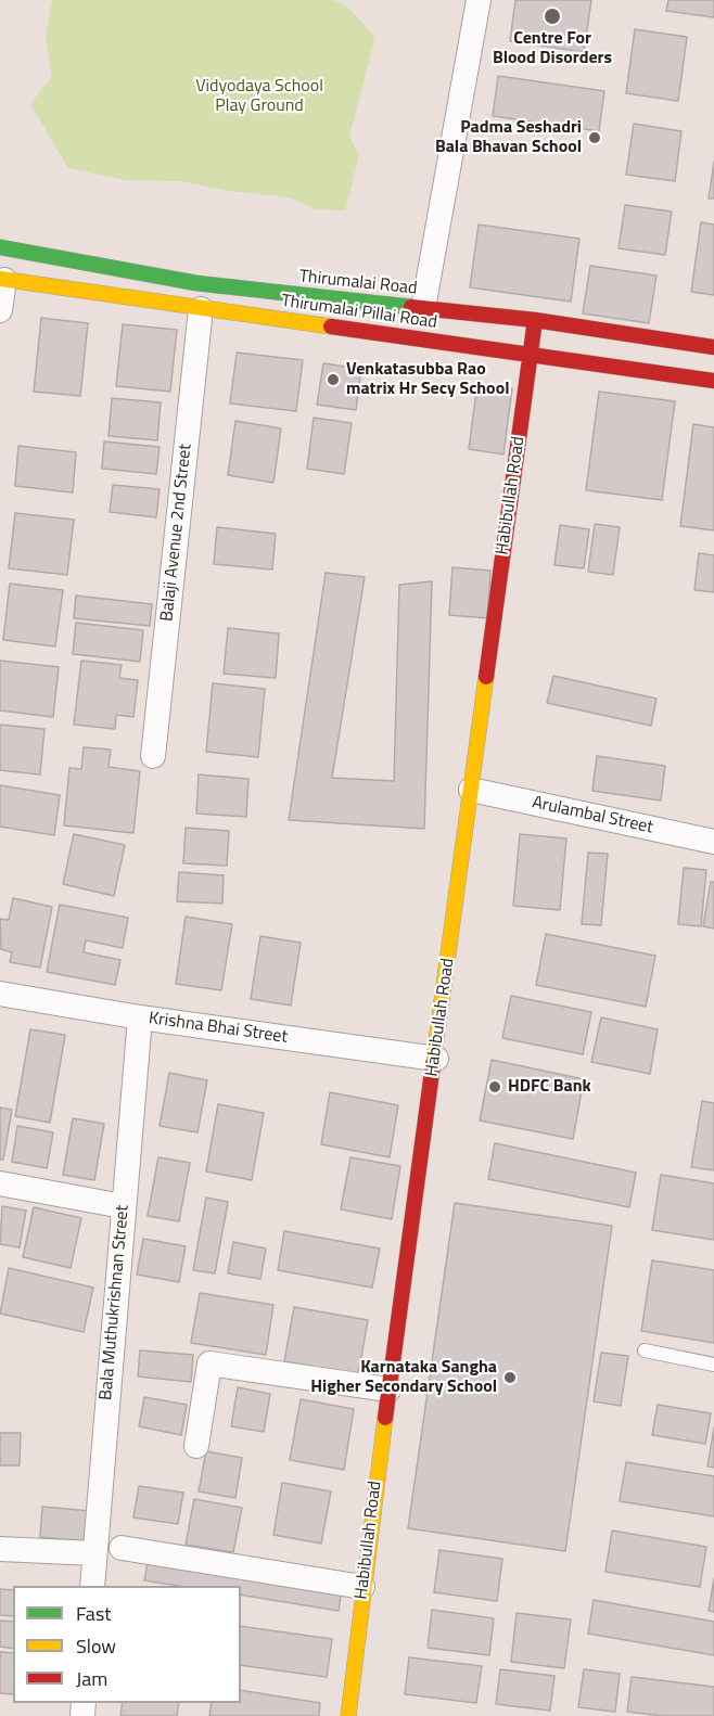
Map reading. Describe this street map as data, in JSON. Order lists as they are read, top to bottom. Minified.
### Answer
{"streets":{"main road":["Thirumalai Road","Thirumalai Pillai Road","Habibullah Road"],"street":["Balaji Avenue 2nd Street","Arulambal Street","Krishna Bhai Street","Bala Muthukrishnan Street"]},"crossings":[["Thirumalai Road","Habibullah Road"],["Thirumalai Pillai Road","Habibullah Road"],["Thirumalai Pillai Road","Balaji Avenue 2nd Street"],["Habibullah Road","Arulambal Street"],["Habibullah Road","Krishna Bhai Street"],["Krishna Bhai Street","Bala Muthukrishnan Street"]],"parks":["Vidyodaya School Play Ground"],"places":["Centre For Blood Disorders","Padma Seshadri Bala Bhavan School","Venkatasubba Rao matrix Hr Secy School","HDFC Bank","Karnataka Sangha Higher Secondary School"],"legend":["Fast","Slow","Jam"]}
